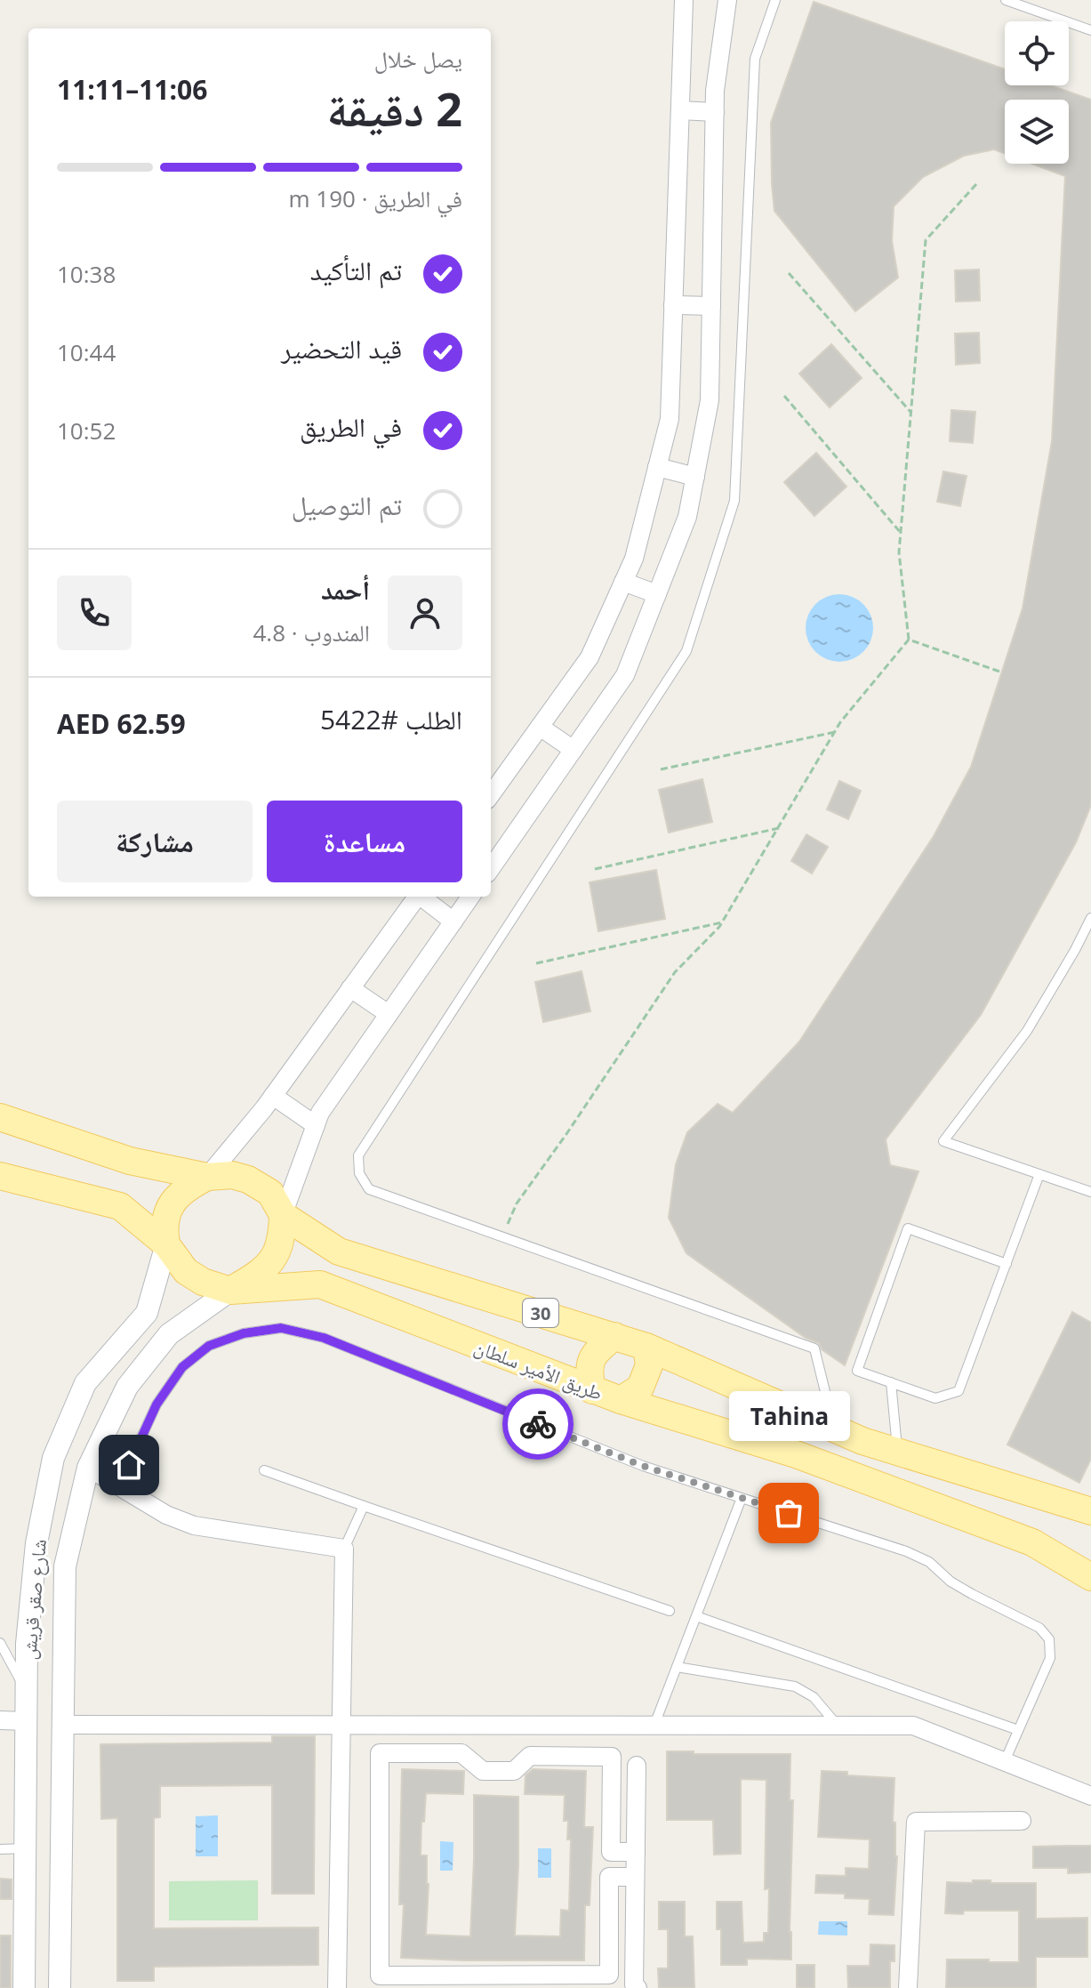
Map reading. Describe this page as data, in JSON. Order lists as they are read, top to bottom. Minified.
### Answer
{"streets":{"main road":["30","طريق الأمير سلطان"],"street":["شارع صقر قريش"]},"crossings":[["30","طريق الأمير سلطان"],["30","شارع صقر قريش"],["طريق الأمير سلطان","شارع صقر قريش"]],"places":["Tahina"],"page":{"heading":["2 دقيقة","يصل خلال","11:06–11:11"],"panel":["أحمد","المندوب · 4.8","الطلب #5422","AED 62.59"],"bar":"في الطريق · 190 m","list":[["تم التأكيد","10:38"],["قيد التحضير","10:44"],["في الطريق","10:52"],"تم التوصيل"],"buttons":["مساعدة","مشاركة"],"bubble":"Tahina"}}
